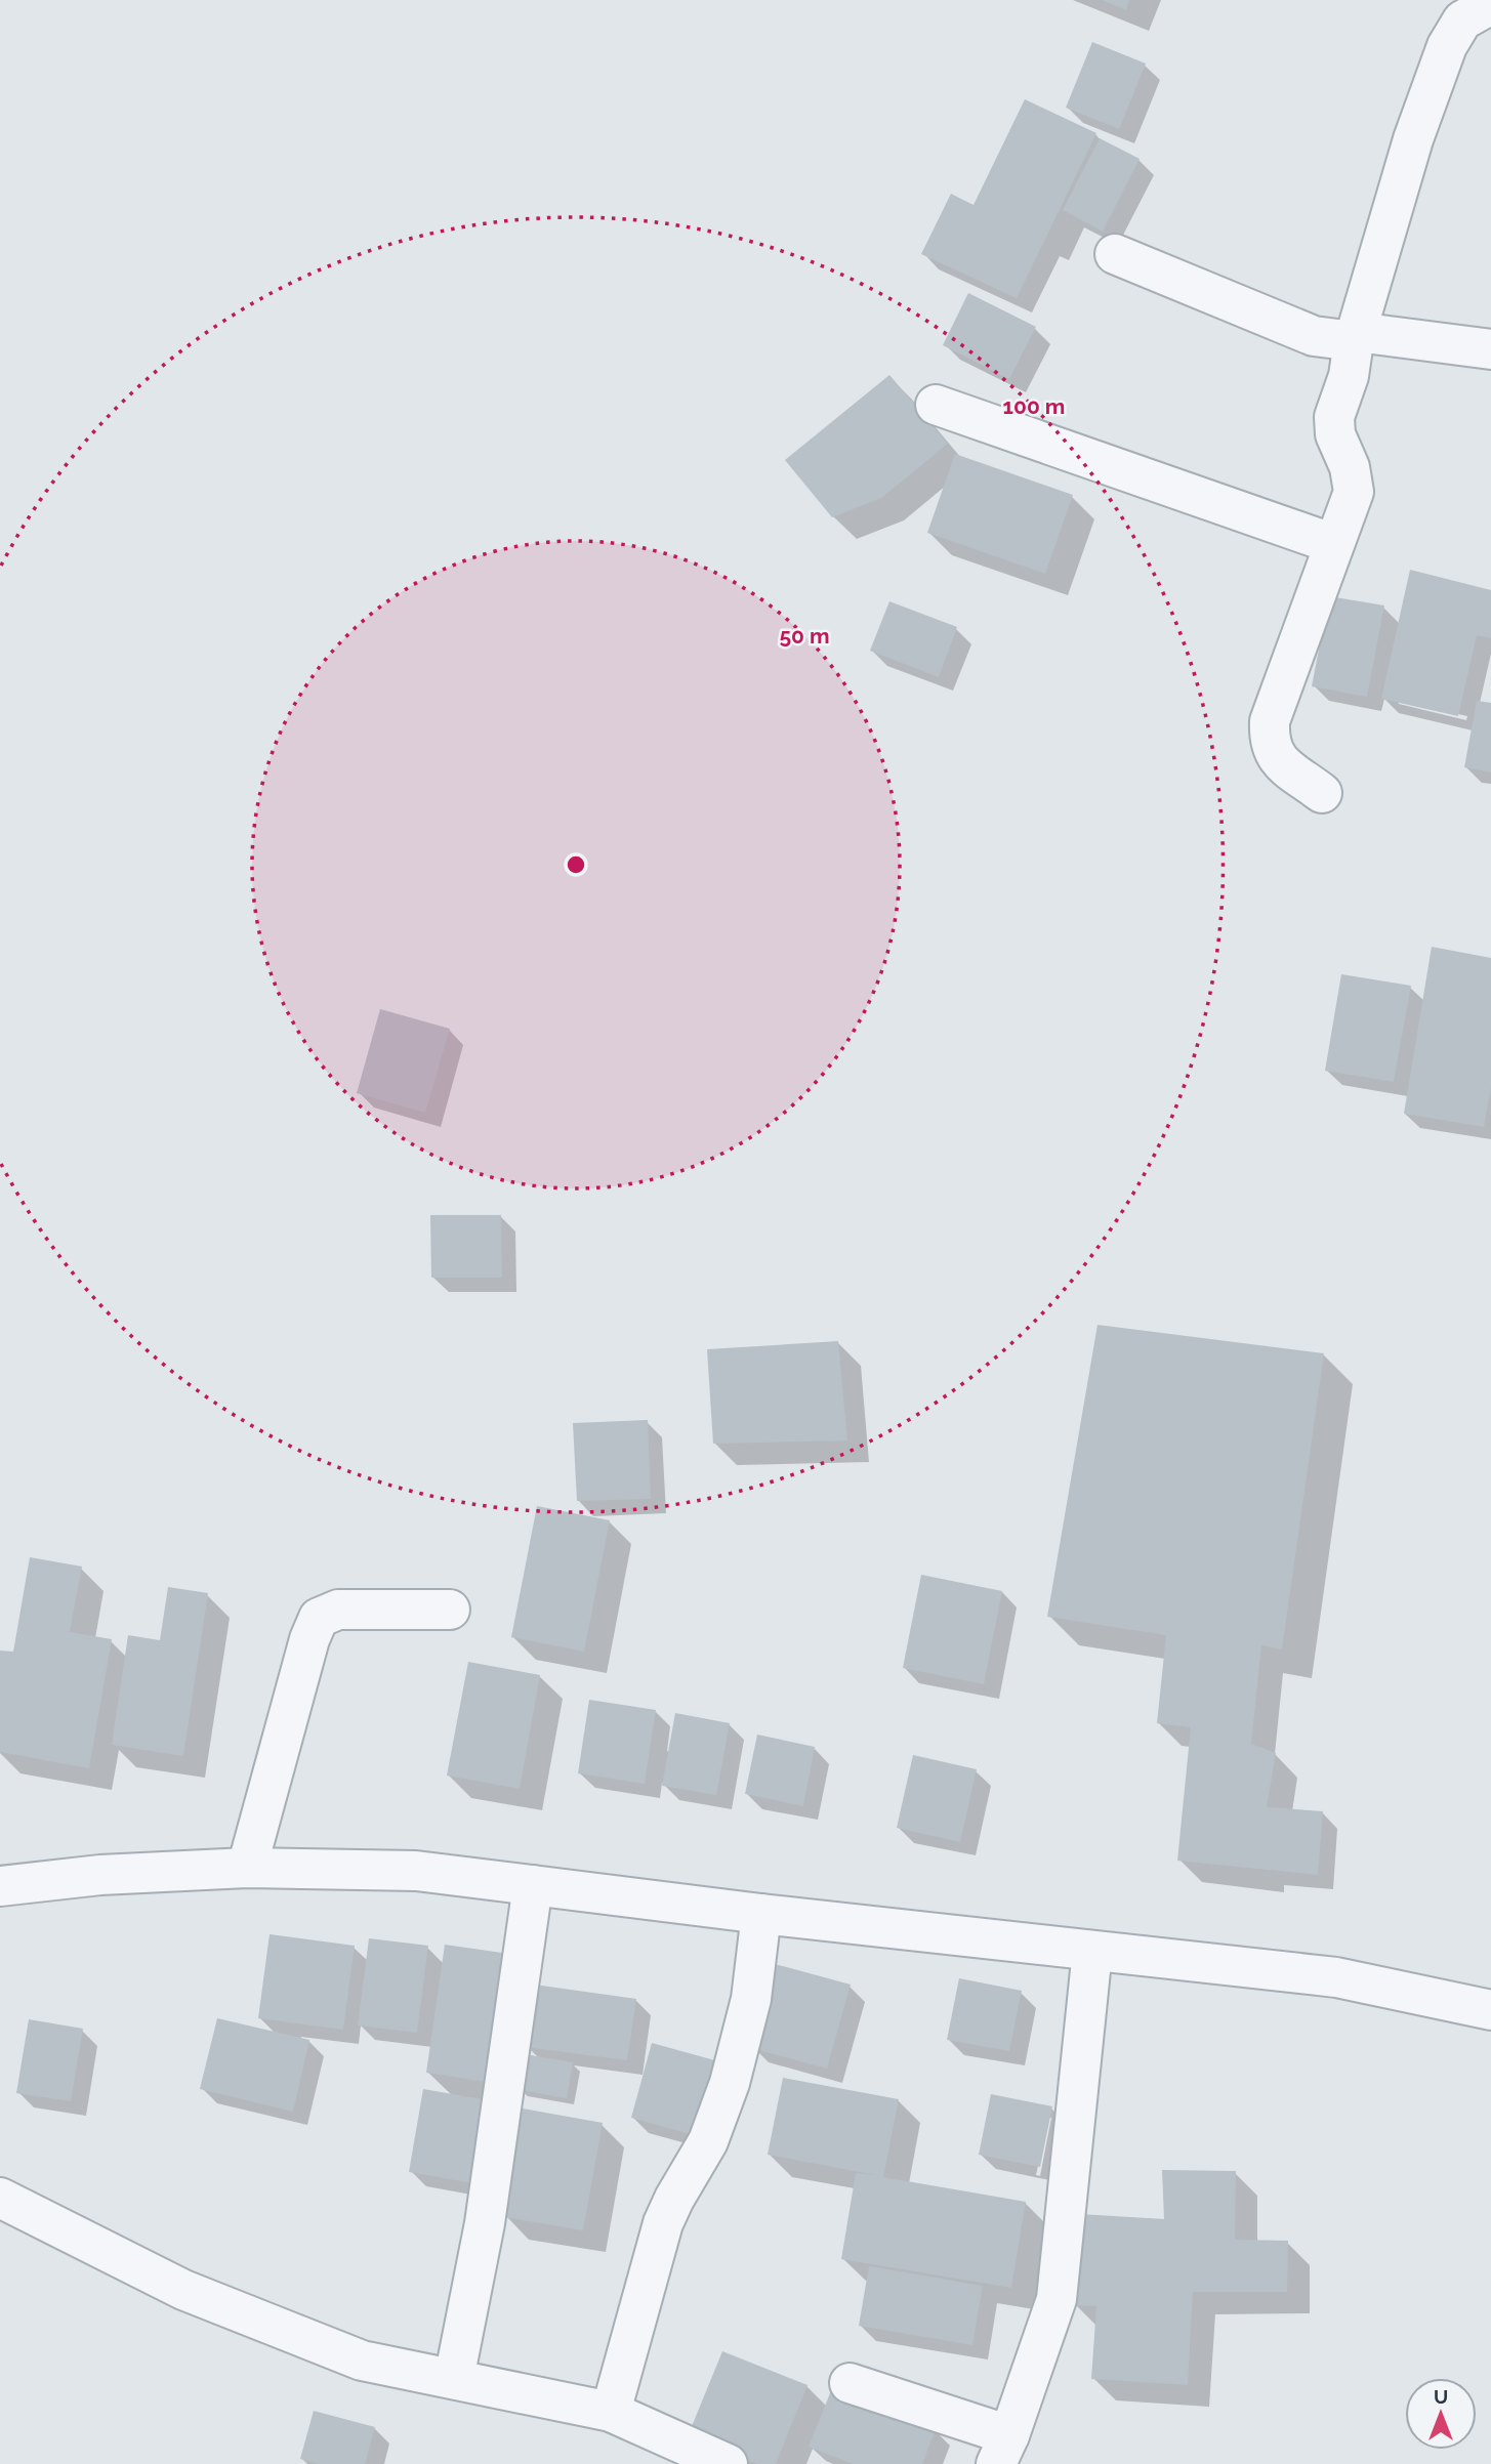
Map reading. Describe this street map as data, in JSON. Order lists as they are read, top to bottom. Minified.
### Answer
{"north":"top","rings":["100 m","50 m"]}
